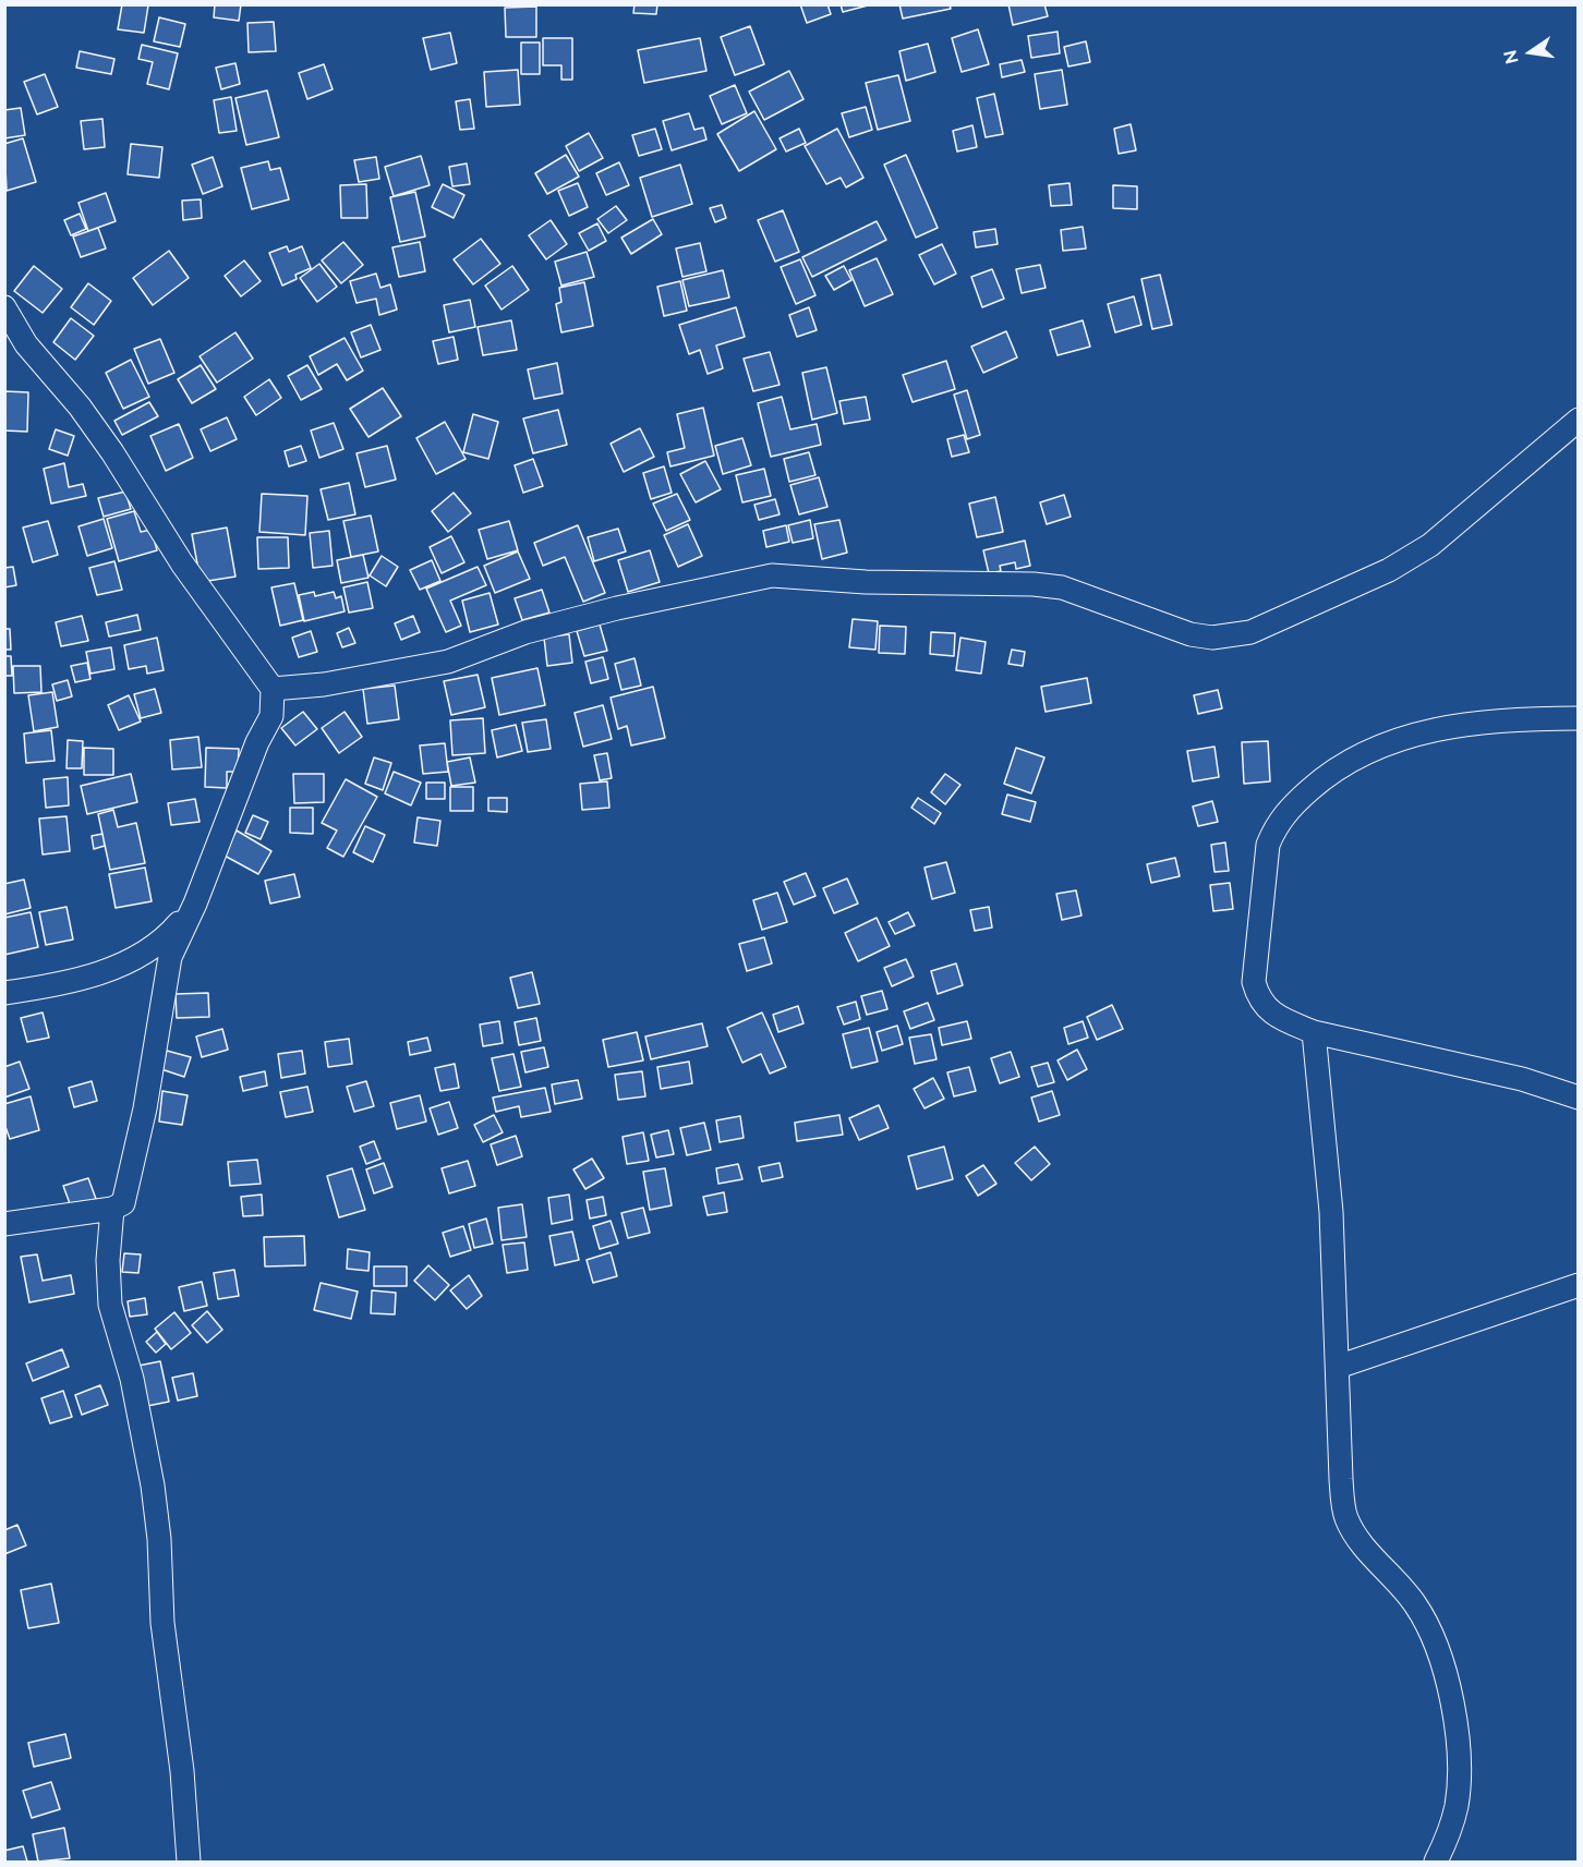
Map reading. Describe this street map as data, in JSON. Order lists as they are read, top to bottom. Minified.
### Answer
{"north":"left"}
